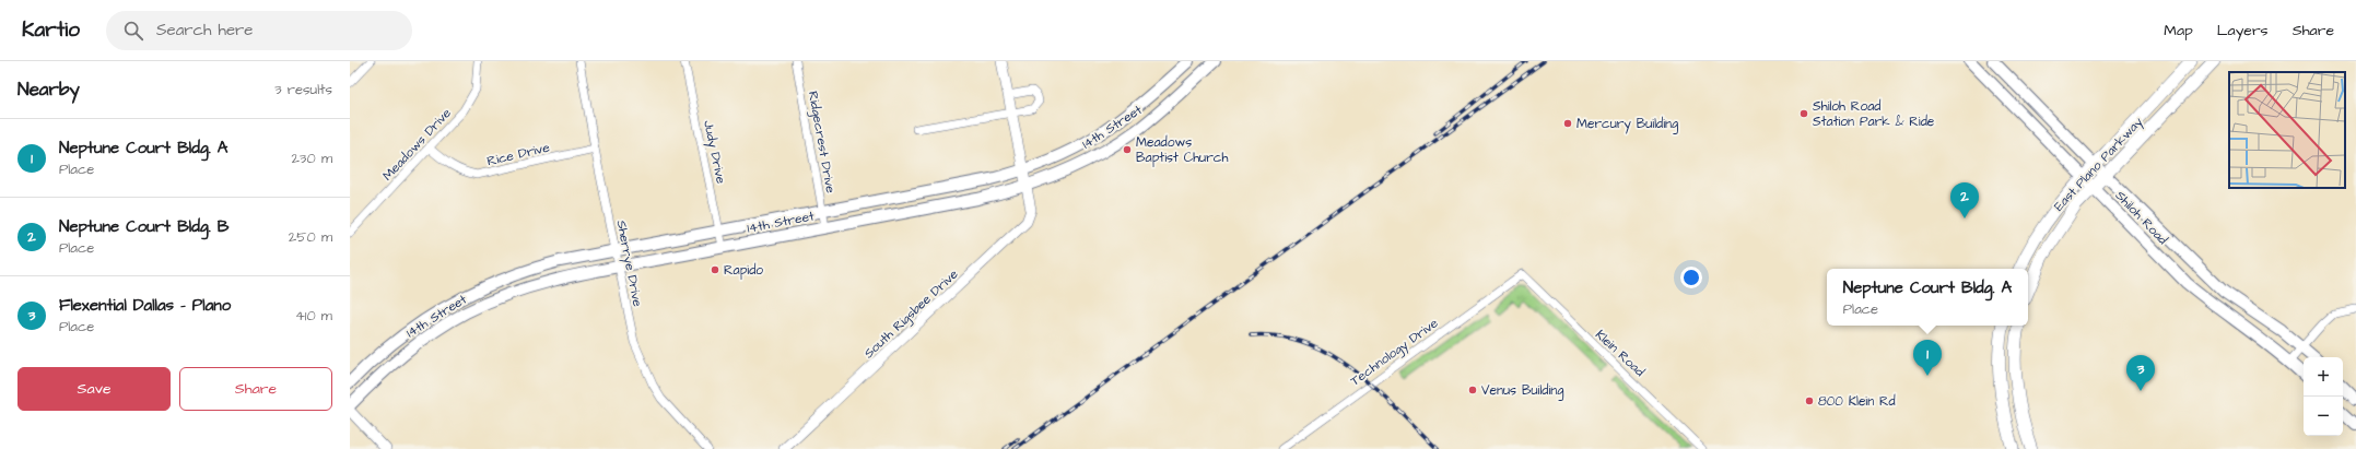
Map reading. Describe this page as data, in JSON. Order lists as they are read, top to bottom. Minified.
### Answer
{"streets":{"main road":["14th Street","East Plano Parkway","Shiloh Road"],"street":["Ridgecrest Drive","Meadows Drive","Judy Drive","Rice Drive","Sherrye Drive","South Rigsbee Drive","Technology Drive","Klein Road"]},"crossings":[["14th Street","Ridgecrest Drive"],["14th Street","Judy Drive"],["14th Street","Sherrye Drive"],["14th Street","South Rigsbee Drive"],["Meadows Drive","Rice Drive"],["Rice Drive","Sherrye Drive"],["East Plano Parkway","Shiloh Road"],["Technology Drive","Klein Road"]],"places":["Shiloh Road Station Park & Ride","Mercury Building","Meadows Baptist Church","Rapido","Venus Building","800 Klein Rd"],"page":{"header":"Kartio","search":"Search here","nav":["Map","Layers","Share"],"heading":["Nearby","3 results"],"list":[{"mark":"1","name":"Neptune Court Bldg. A","note":"Place","value":"230 m"},{"mark":"2","name":"Neptune Court Bldg. B","note":"Place","value":"250 m"},{"mark":"3","name":"Flexential Dallas - Plano","note":"Place","value":"410 m"}],"pins":["2","1","3"],"popup":["Neptune Court Bldg. A","Place"],"buttons":["Save","Share"],"map_buttons":["+","−"]}}
